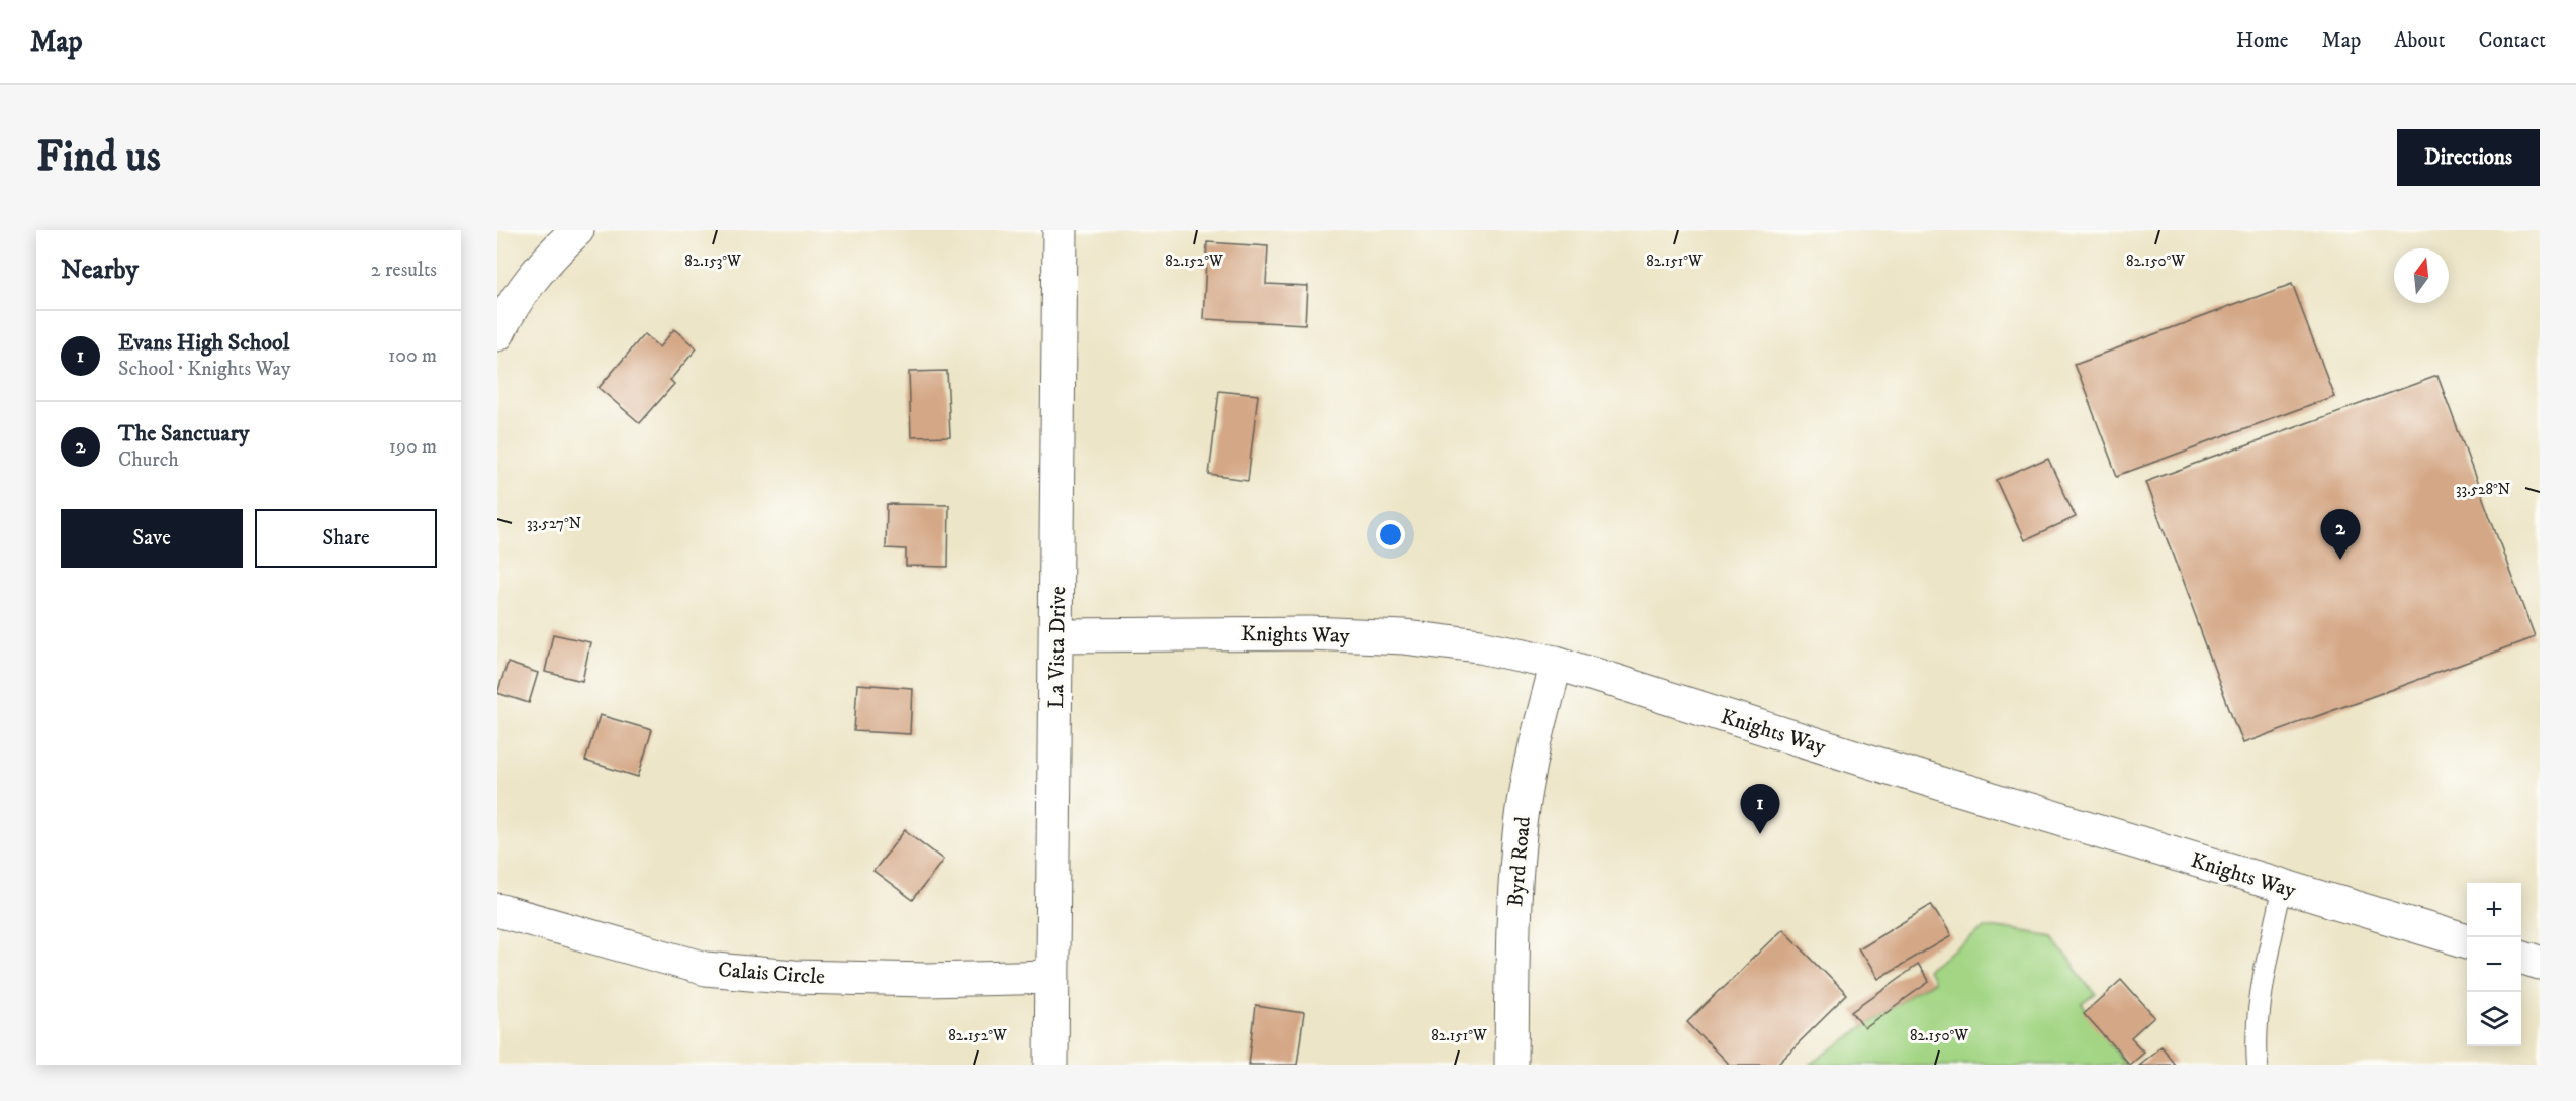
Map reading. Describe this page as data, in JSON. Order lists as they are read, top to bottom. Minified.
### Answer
{"streets":{"street":["Knights Way","La Vista Drive","Byrd Road","Calais Circle"]},"crossings":[["Knights Way","La Vista Drive"],["Knights Way","Byrd Road"],["La Vista Drive","Calais Circle"]],"north":"top","page":{"header":"Map","nav":["Home","Map","About","Contact"],"buttons":["Directions",["Save","Share"]],"title":"Find us","heading":["Nearby","2 results"],"list":[{"mark":"1","name":"Evans High School","note":"School · Knights Way","value":"100 m"},{"mark":"2","name":"The Sanctuary","note":"Church","value":"190 m"}],"pins":["2","1"],"map_buttons":["+","−"]},"coordinates":["82.153°W","82.152°W","82.151°W","82.150°W","33.528°N","33.527°N"]}
